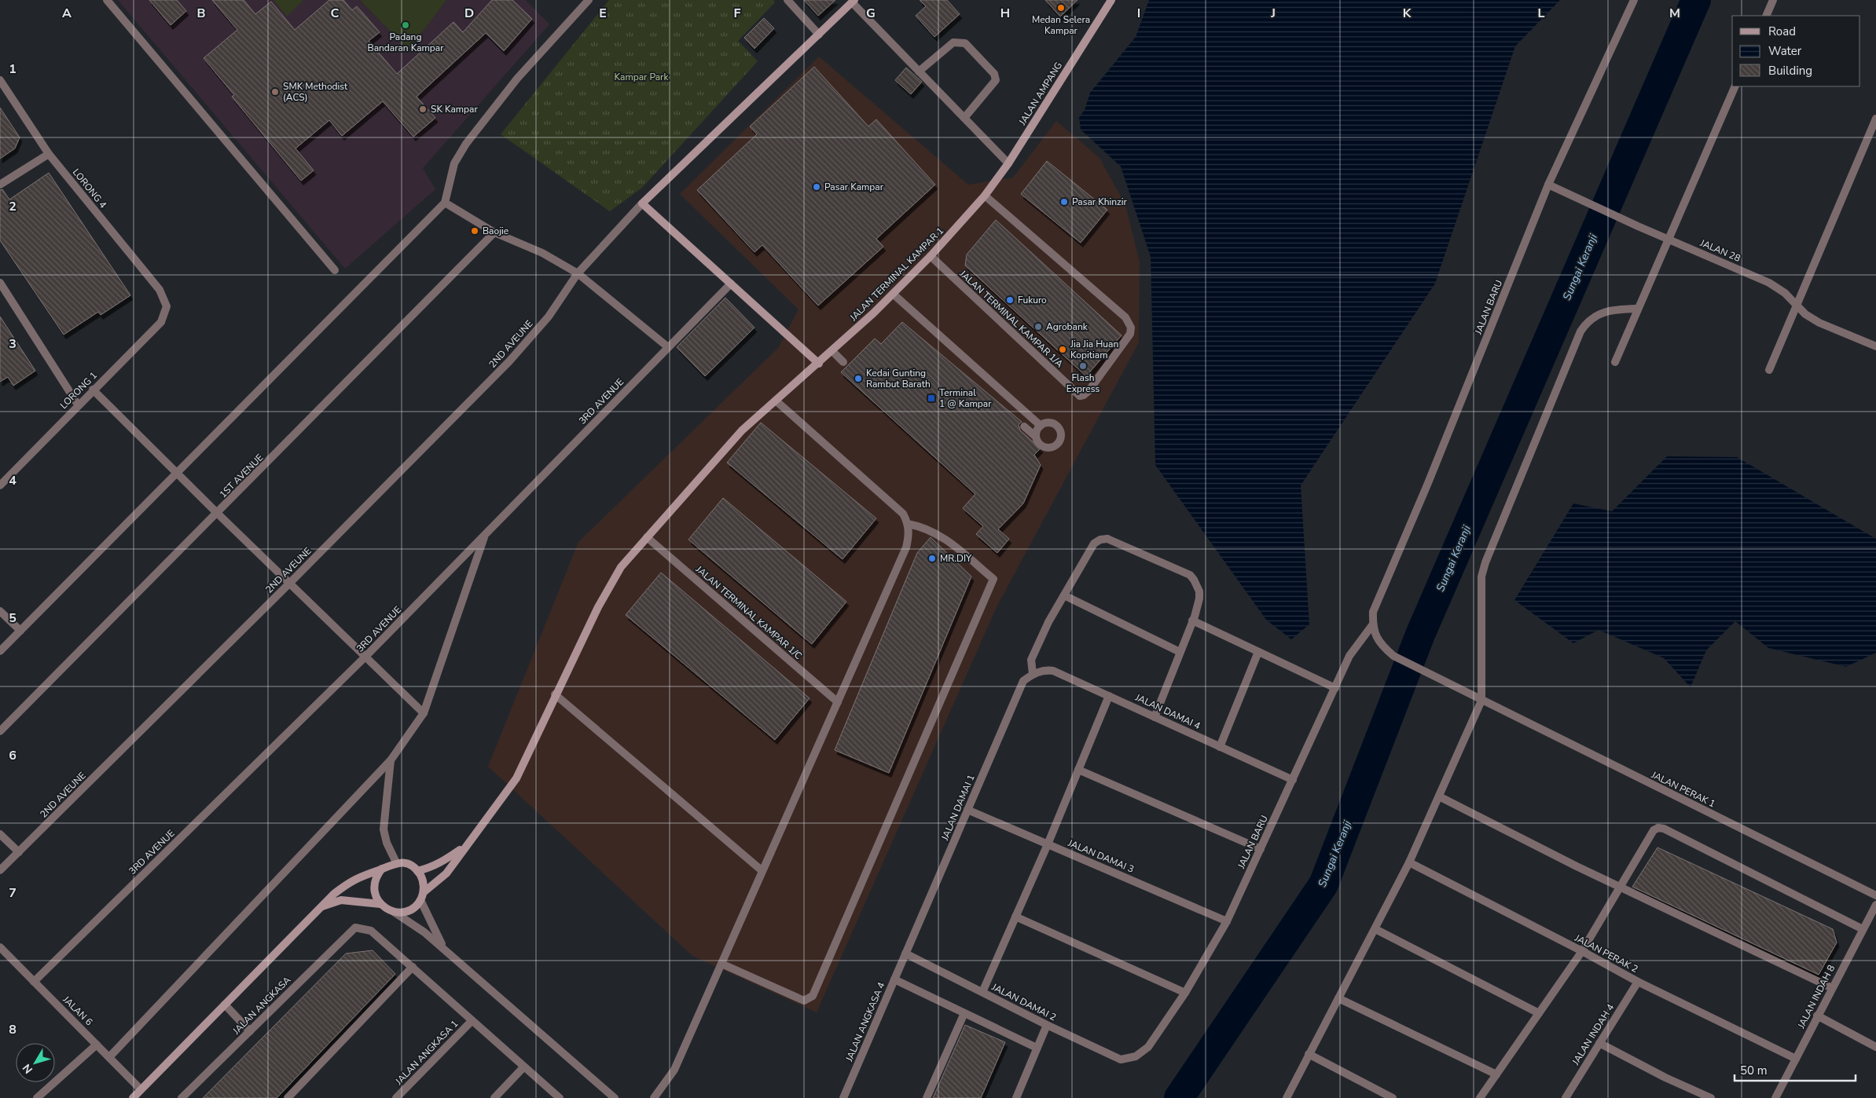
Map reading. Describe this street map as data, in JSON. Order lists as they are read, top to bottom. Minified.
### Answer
{"streets":{"street":["JALAN AMPANG","LORONG 4","JALAN 28","JALAN TERMINAL KAMPAR 1","JALAN BARU","JALAN TERMINAL KAMPAR 1/A","2ND AVEUNE","LORONG 1","3RD AVENUE","1ST AVENUE","JALAN TERMINAL KAMPAR 1/C","JALAN DAMAI 4","JALAN PERAK 1","JALAN DAMAI 1","JALAN DAMAI 3","JALAN PERAK 2","JALAN INDAH 8","JALAN DAMAI 2","JALAN ANGKASA","JALAN 6","JALAN ANGKASA 4","JALAN INDAH 4","JALAN ANGKASA 1"]},"crossings":[["JALAN AMPANG","JALAN TERMINAL KAMPAR 1"],["JALAN AMPANG","JALAN TERMINAL KAMPAR 1/A"],["LORONG 4","LORONG 1"],["JALAN 28","JALAN BARU"],["JALAN TERMINAL KAMPAR 1","JALAN TERMINAL KAMPAR 1/A"],["JALAN TERMINAL KAMPAR 1","JALAN TERMINAL KAMPAR 1/C"],["JALAN BARU","JALAN DAMAI 4"],["JALAN BARU","JALAN DAMAI 3"],["JALAN BARU","JALAN DAMAI 2"],["3RD AVENUE","JALAN 6"],["JALAN DAMAI 4","JALAN DAMAI 1"],["JALAN DAMAI 1","JALAN DAMAI 3"],["JALAN DAMAI 1","JALAN DAMAI 2"],["JALAN DAMAI 1","JALAN ANGKASA 4"],["JALAN PERAK 2","JALAN INDAH 8"],["JALAN PERAK 2","JALAN INDAH 4"],["JALAN DAMAI 2","JALAN ANGKASA 4"]],"water":["Sungai Keranji"],"parks":["Kampar Park"],"places":{"other":["Medan Selera Kampar","Padang Bandaran Kampar","SMK Methodist (ACS)","SK Kampar","Pasar Kampar","Pasar Khinzir","Baojie","Fukuro","Agrobank","Jia Jia Huan Kopitiam","Flash Express","Kedai Gunting Rambut Barath","MR.DIY"],"transit":["Terminal 1 @ Kampar"]},"legend":["Road","Water","Building"],"scale_bar":"50 m","north":"bottom left","grid":{"columns":["A","B","C","D","E","F","G","H","I","J","K","L","M"],"rows":["1","2","3","4","5","6","7","8"]}}
